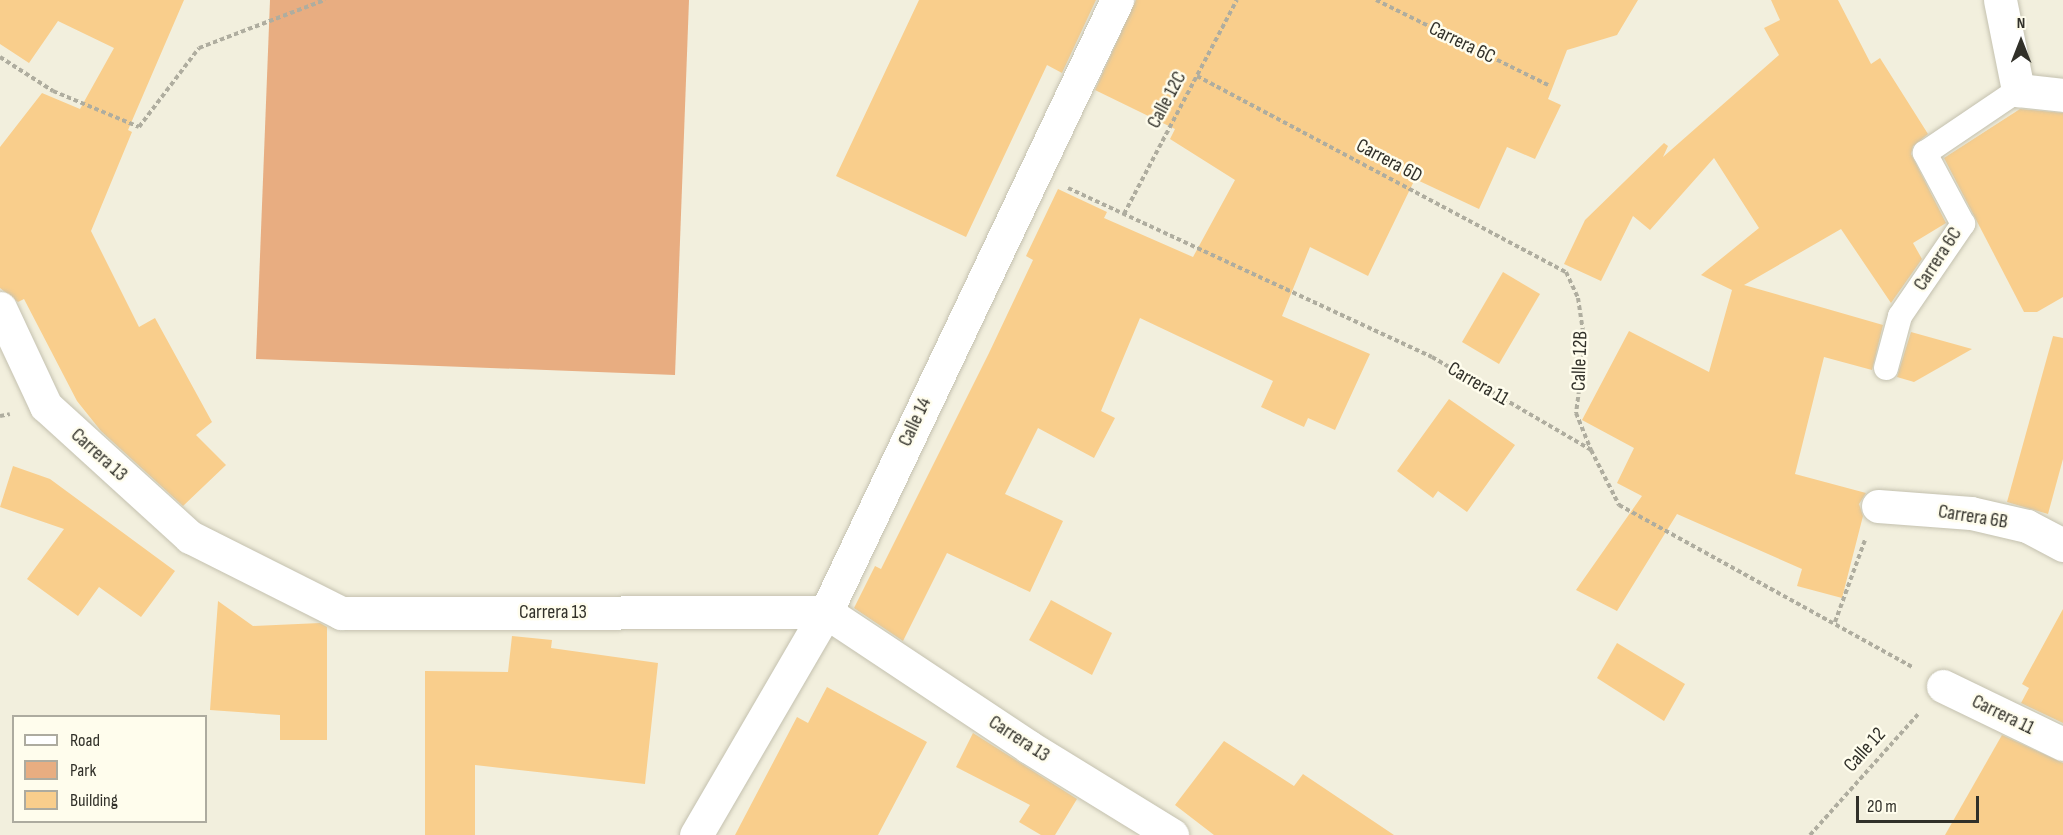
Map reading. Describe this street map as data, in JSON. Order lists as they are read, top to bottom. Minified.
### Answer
{"streets":{"street":["Carrera 11","Calle 14","Carrera 13","Carrera 6B"],"lane":["Carrera 6C"],"path":["Calle 12C","Carrera 6D","Calle 12B","Calle 12"]},"crossings":[["Calle 12C","Carrera 6D"],["Calle 12C","Carrera 11"],["Carrera 6D","Calle 12B"],["Calle 12B","Carrera 11"],["Carrera 11","Calle 14"],["Carrera 11","Calle 12"],["Calle 14","Carrera 13"]],"legend":["Road","Park","Building"],"scale_bar":"20 m","north":"top"}
